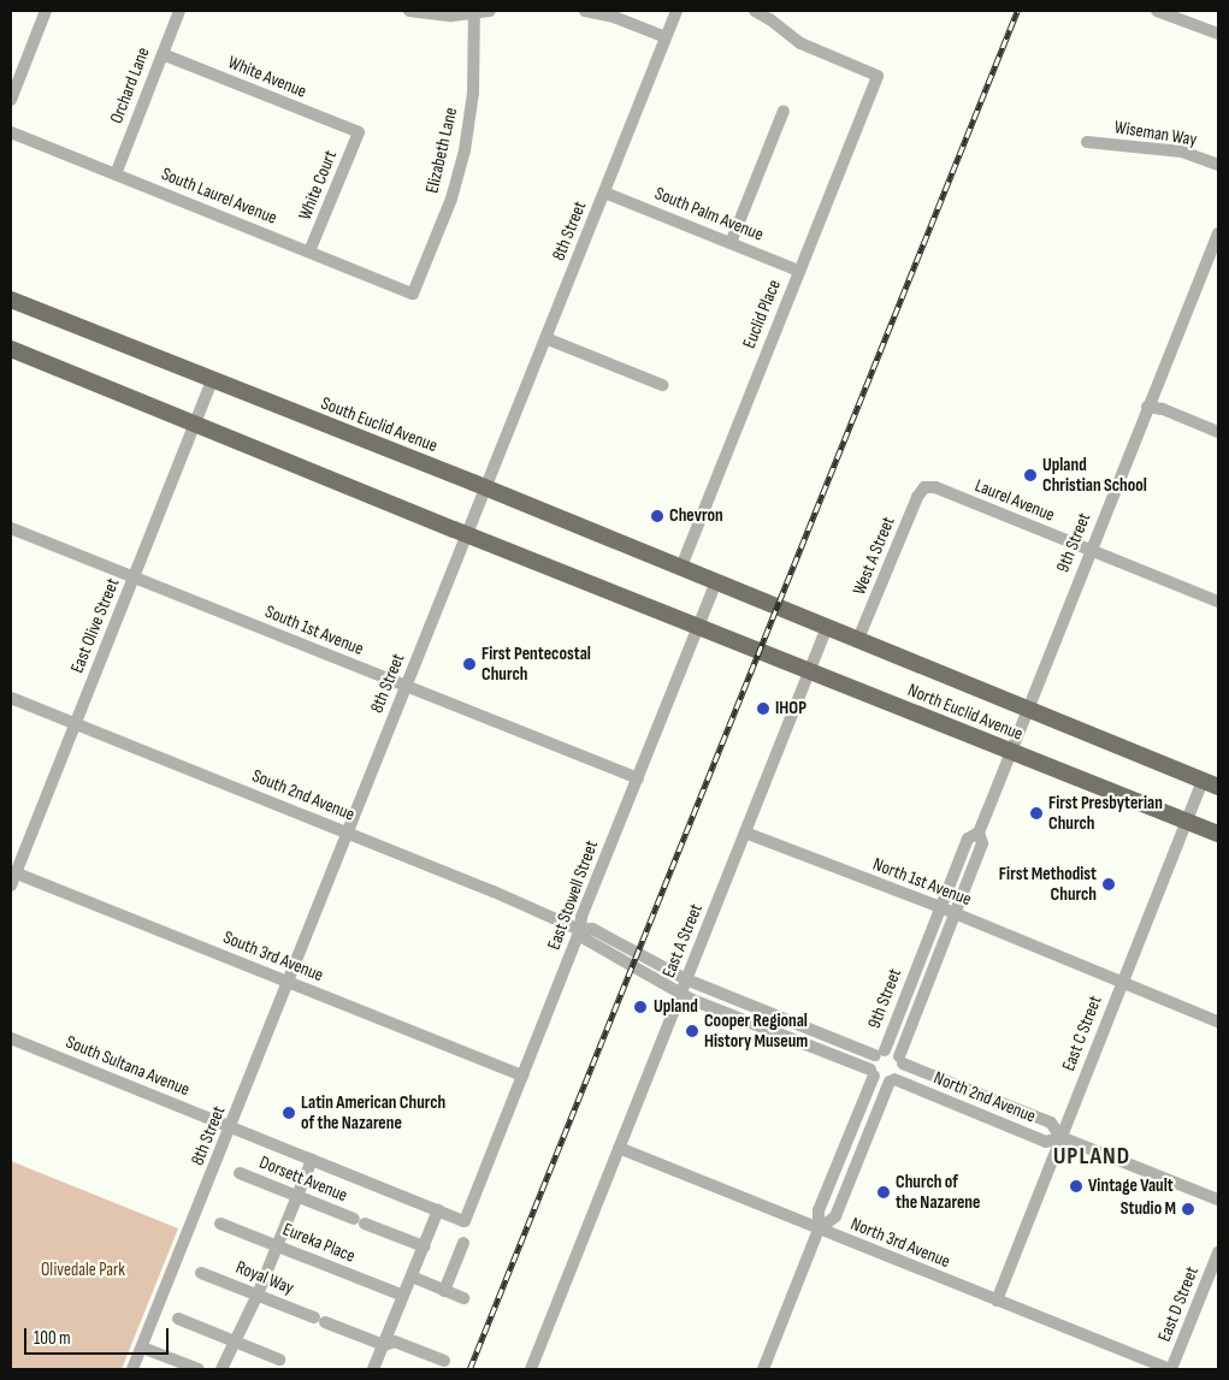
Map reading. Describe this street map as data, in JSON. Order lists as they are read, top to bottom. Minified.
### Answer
{"streets":{"main road":["South Euclid Avenue","North Euclid Avenue"],"street":["White Avenue","Orchard Lane","Wiseman Way","Elizabeth Lane","White Court","South Laurel Avenue","South Palm Avenue","8th Street","Euclid Place","Laurel Avenue","9th Street","West A Street","East Olive Street","South 1st Avenue","South 2nd Avenue","North 1st Avenue","East Stowell Street","East A Street","South 3rd Avenue","East C Street","South Sultana Avenue","North 2nd Avenue","Dorsett Avenue","Eureka Place","North 3rd Avenue","Royal Way","East D Street"]},"crossings":[["White Avenue","Orchard Lane"],["White Avenue","White Court"],["Orchard Lane","South Laurel Avenue"],["Elizabeth Lane","South Laurel Avenue"],["White Court","South Laurel Avenue"],["South Palm Avenue","8th Street"],["South Palm Avenue","Euclid Place"],["8th Street","South Euclid Avenue"],["8th Street","South 1st Avenue"],["8th Street","South 2nd Avenue"],["8th Street","South 3rd Avenue"],["8th Street","South Sultana Avenue"],["Euclid Place","South Euclid Avenue"],["South Euclid Avenue","East Olive Street"],["South Euclid Avenue","North Euclid Avenue"],["South Euclid Avenue","East Stowell Street"],["Laurel Avenue","9th Street"],["Laurel Avenue","West A Street"],["9th Street","North Euclid Avenue"],["9th Street","North 1st Avenue"],["9th Street","North 2nd Avenue"],["West A Street","North Euclid Avenue"],["East Olive Street","South 1st Avenue"],["East Olive Street","South 2nd Avenue"],["East Olive Street","South 3rd Avenue"],["South 1st Avenue","East Stowell Street"],["North Euclid Avenue","East Stowell Street"],["North Euclid Avenue","East A Street"],["North Euclid Avenue","East C Street"],["South 2nd Avenue","East Stowell Street"],["South 2nd Avenue","East A Street"],["North 1st Avenue","East A Street"],["North 1st Avenue","East C Street"],["East Stowell Street","South 3rd Avenue"],["East Stowell Street","South Sultana Avenue"],["East A Street","North 3rd Avenue"],["East C Street","North 2nd Avenue"],["East C Street","North 3rd Avenue"],["North 3rd Avenue","East D Street"]],"districts":["UPLAND"],"parks":["Olivedale Park"],"places":["Upland Christian School","Chevron","First Pentecostal Church","IHOP","First Presbyterian Church","First Methodist Church","Upland","Cooper Regional History Museum","Latin American Church of the Nazarene","Vintage Vault","Church of the Nazarene","Studio M"],"scale_bar":"100 m"}
